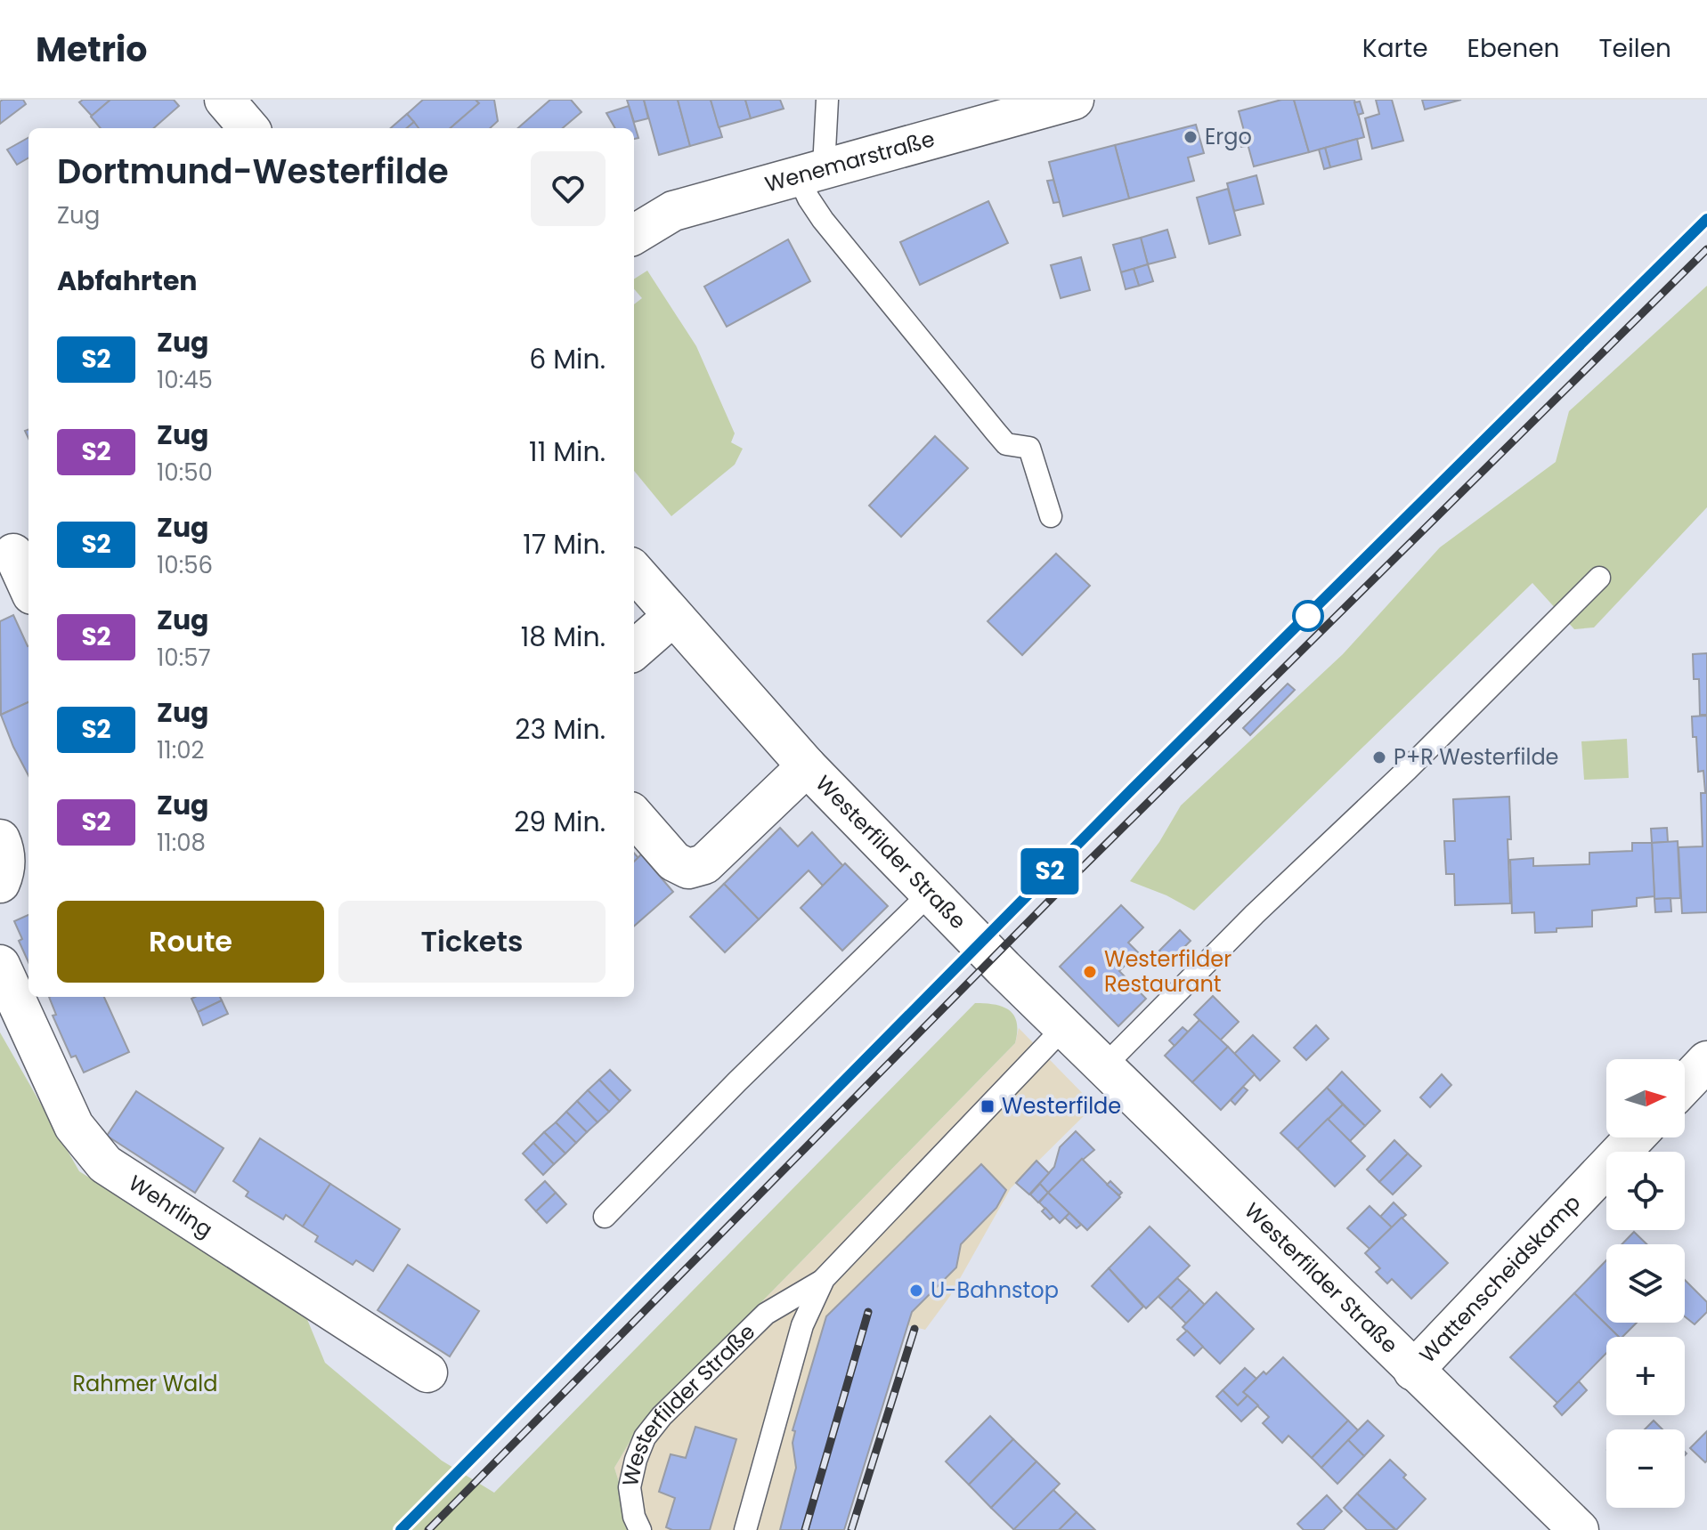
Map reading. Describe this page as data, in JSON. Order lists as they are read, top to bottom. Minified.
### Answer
{"streets":{"street":["Wenemarstraße","Westerfilder Straße","Wehrling","Wattenscheidskamp"]},"crossings":[["Westerfilder Straße","Wattenscheidskamp"]],"parks":["Rahmer Wald"],"places":{"other":["Ergo","P+R Westerfilde","Westerfilder Restaurant","U-Bahnstop"],"transit":["Westerfilde"]},"north":"right","page":{"header":"Metrio","nav":["Karte","Ebenen","Teilen"],"on_map":"S2","heading":[["Dortmund-Westerfilde","Zug"],"Abfahrten"],"list":[{"mark":"S2","name":"Zug","note":"10:45","value":"6 Min."},{"mark":"S2","name":"Zug","note":"10:50","value":"11 Min."},{"mark":"S2","name":"Zug","note":"10:56","value":"17 Min."},{"mark":"S2","name":"Zug","note":"10:57","value":"18 Min."},{"mark":"S2","name":"Zug","note":"11:02","value":"23 Min."},{"mark":"S2","name":"Zug","note":"11:08","value":"29 Min."}],"buttons":["Route","Tickets"],"map_buttons":["+","−"]}}
